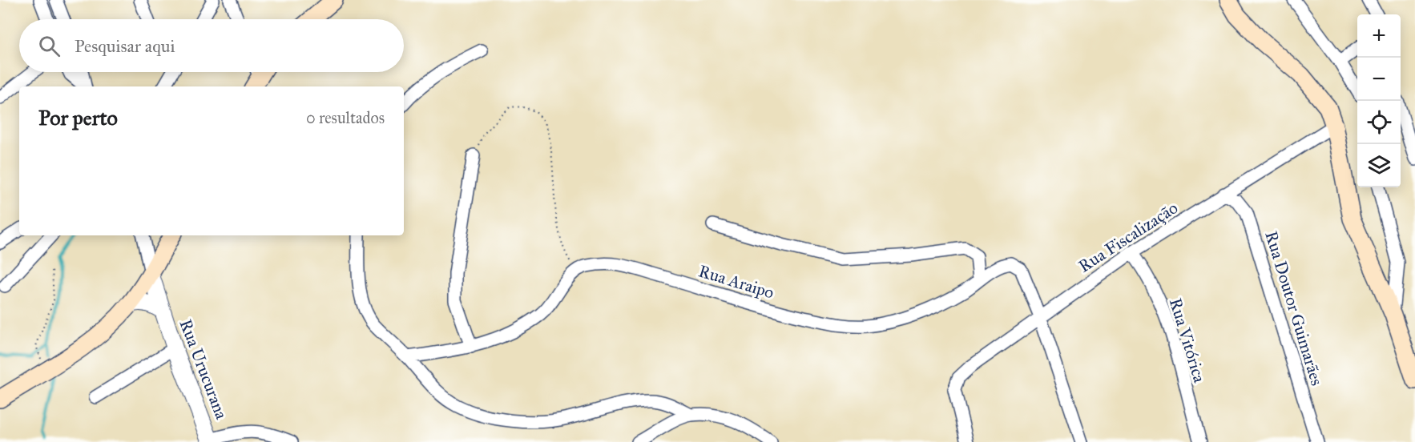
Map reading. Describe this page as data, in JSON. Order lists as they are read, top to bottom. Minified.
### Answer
{"streets":{"street":["Rua Fiscalização","Rua Araipo","Rua Doutor Guimarães","Rua Vitórica","Rua Urucurana"]},"crossings":[["Rua Fiscalização","Rua Araipo"],["Rua Fiscalização","Rua Doutor Guimarães"],["Rua Fiscalização","Rua Vitórica"]],"page":{"map_buttons":["+","−"],"search":"Pesquisar aqui","heading":["Por perto","0 resultados"]}}
